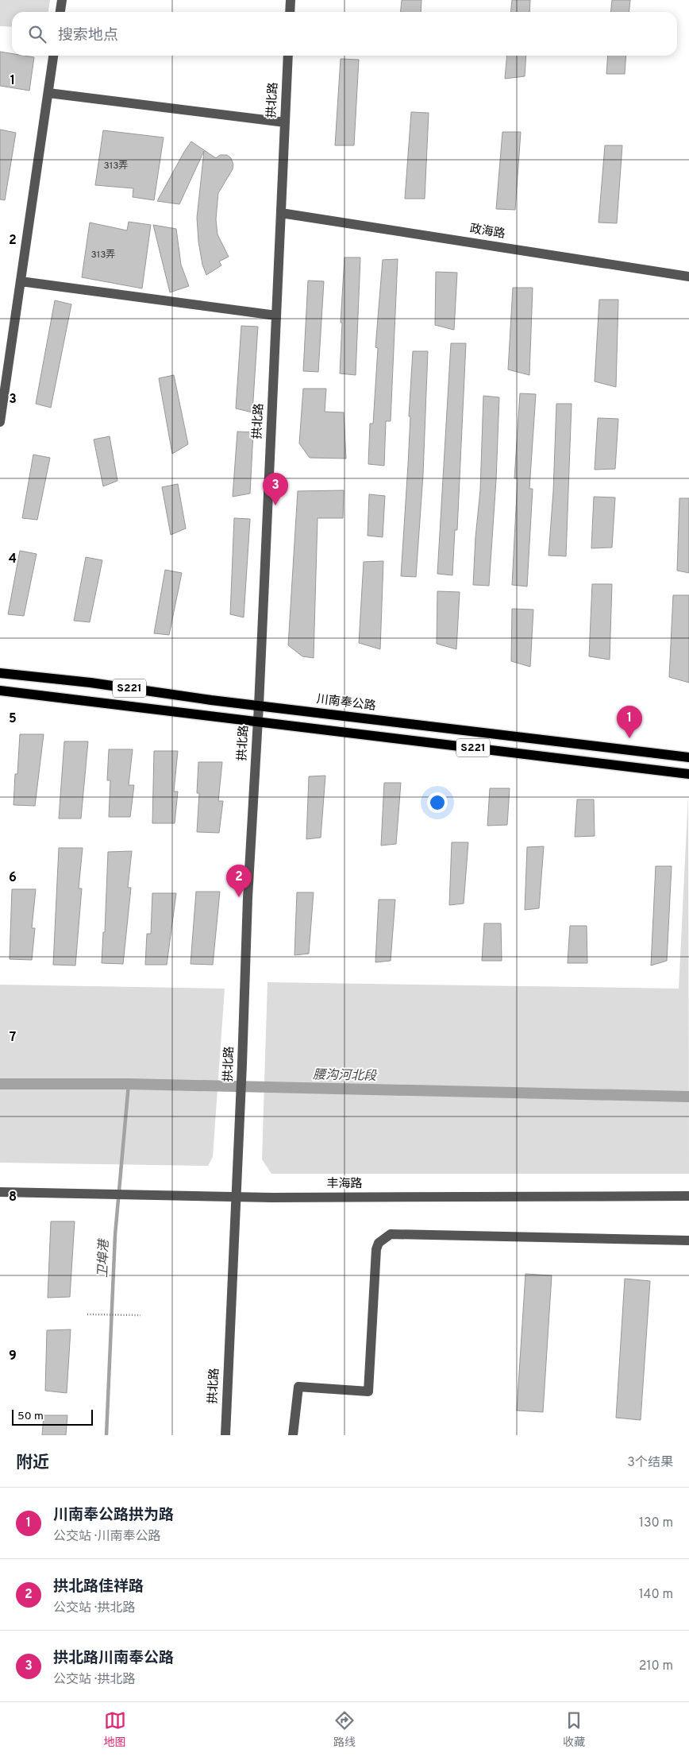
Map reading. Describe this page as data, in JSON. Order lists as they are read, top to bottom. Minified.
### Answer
{"streets":{"main road":["S221","川南奉公路"],"street":["拱北路","政海路","丰海路"]},"crossings":[["拱北路","政海路"],["拱北路","S221"],["拱北路","川南奉公路"],["拱北路","丰海路"]],"water":["腰沟河北段","卫埠港"],"house_numbers":["313弄","313弄"],"scale_bar":"50 m","page":{"search":"搜索地点","pins":["3","1","2"],"scale":"50 m","heading":["附近","3个结果"],"list":[{"mark":"1","name":"川南奉公路拱为路","note":"公交站 · 川南奉公路","value":"130 m"},{"mark":"2","name":"拱北路佳祥路","note":"公交站 · 拱北路","value":"140 m"},{"mark":"3","name":"拱北路川南奉公路","note":"公交站 · 拱北路","value":"210 m"}],"nav":["地图","路线","收藏"]},"grid":{"rows":["1","2","3","4","5","6","7","8","9"]}}
